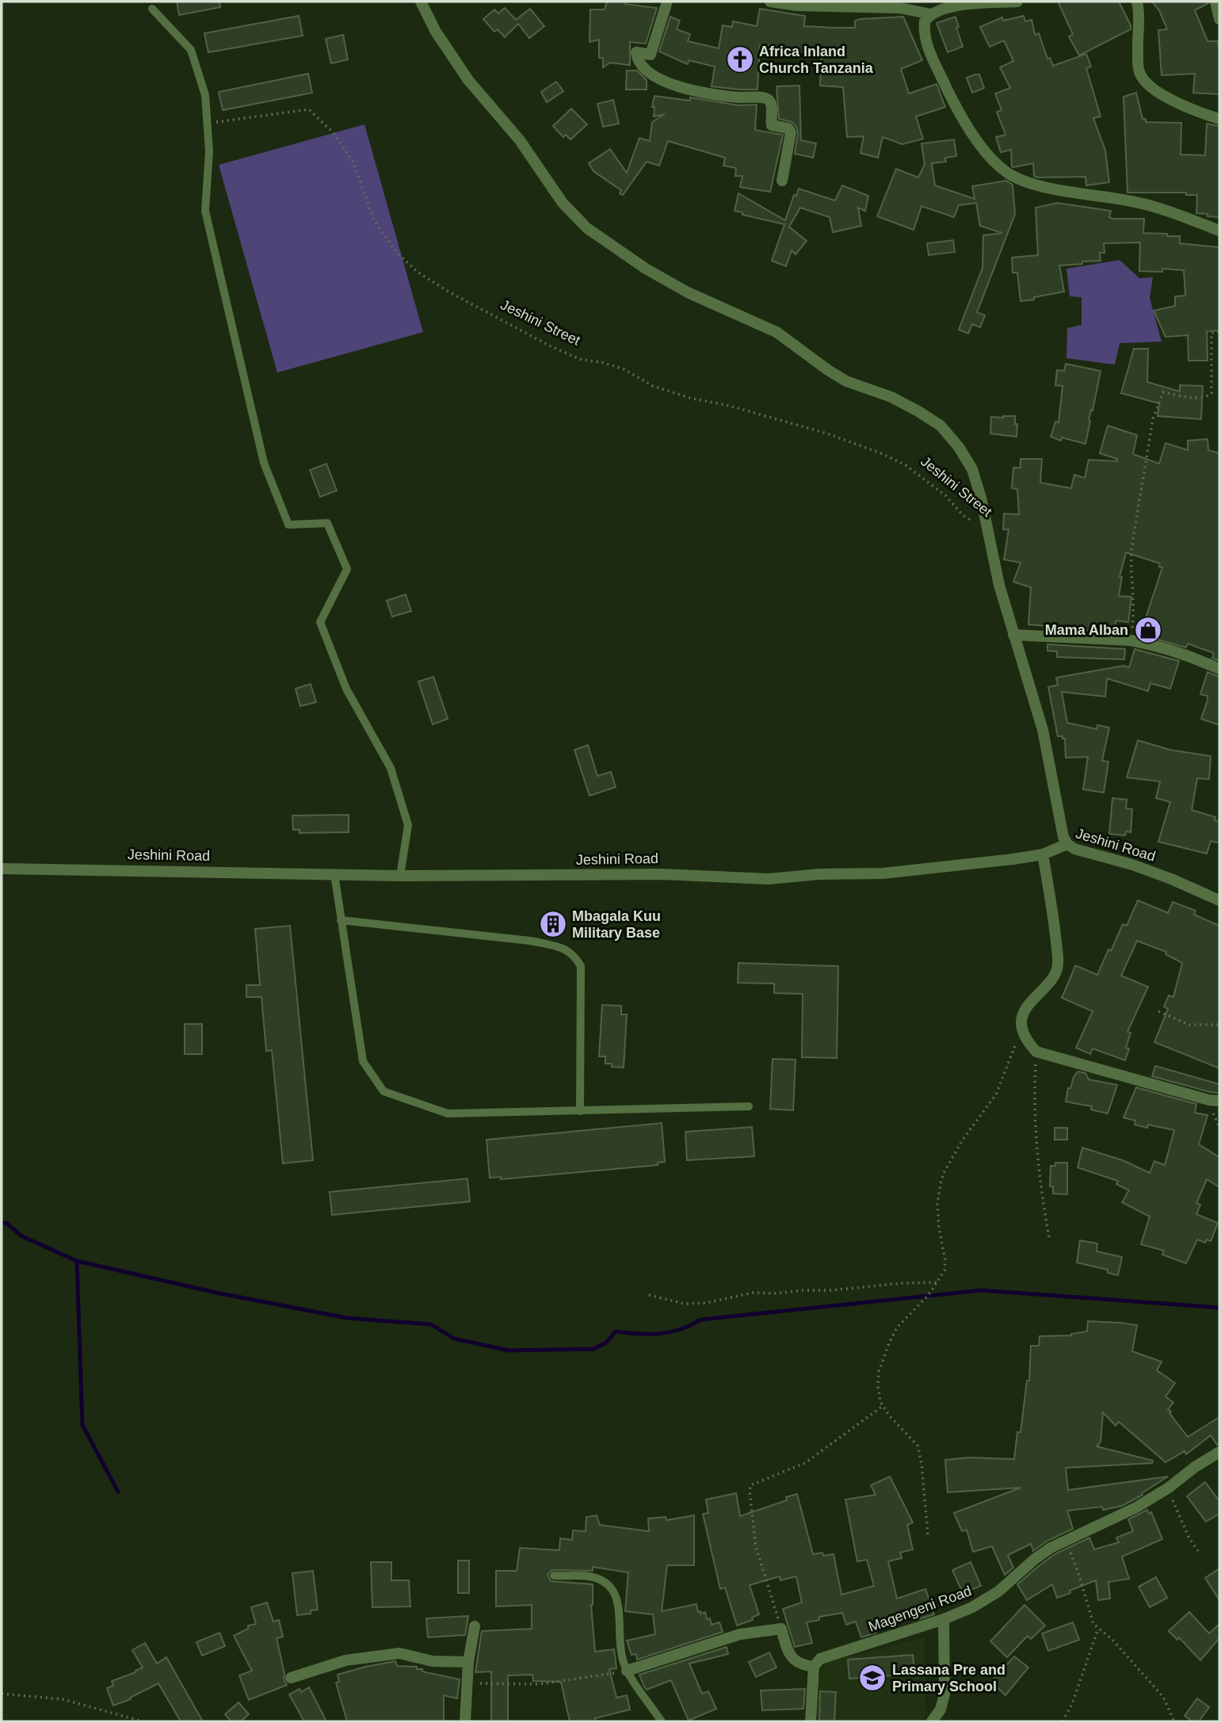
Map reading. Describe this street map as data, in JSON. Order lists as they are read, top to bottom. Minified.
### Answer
{"streets":{"street":["Jeshini Road","Magengeni Road"],"path":["Jeshini Street"]},"places":{"church":["Africa Inland Church Tanzania"],"shop":["Mama Alban"],"building":["Mbagala Kuu Military Base"],"school or university":["Lassana Pre and Primary School"]}}
